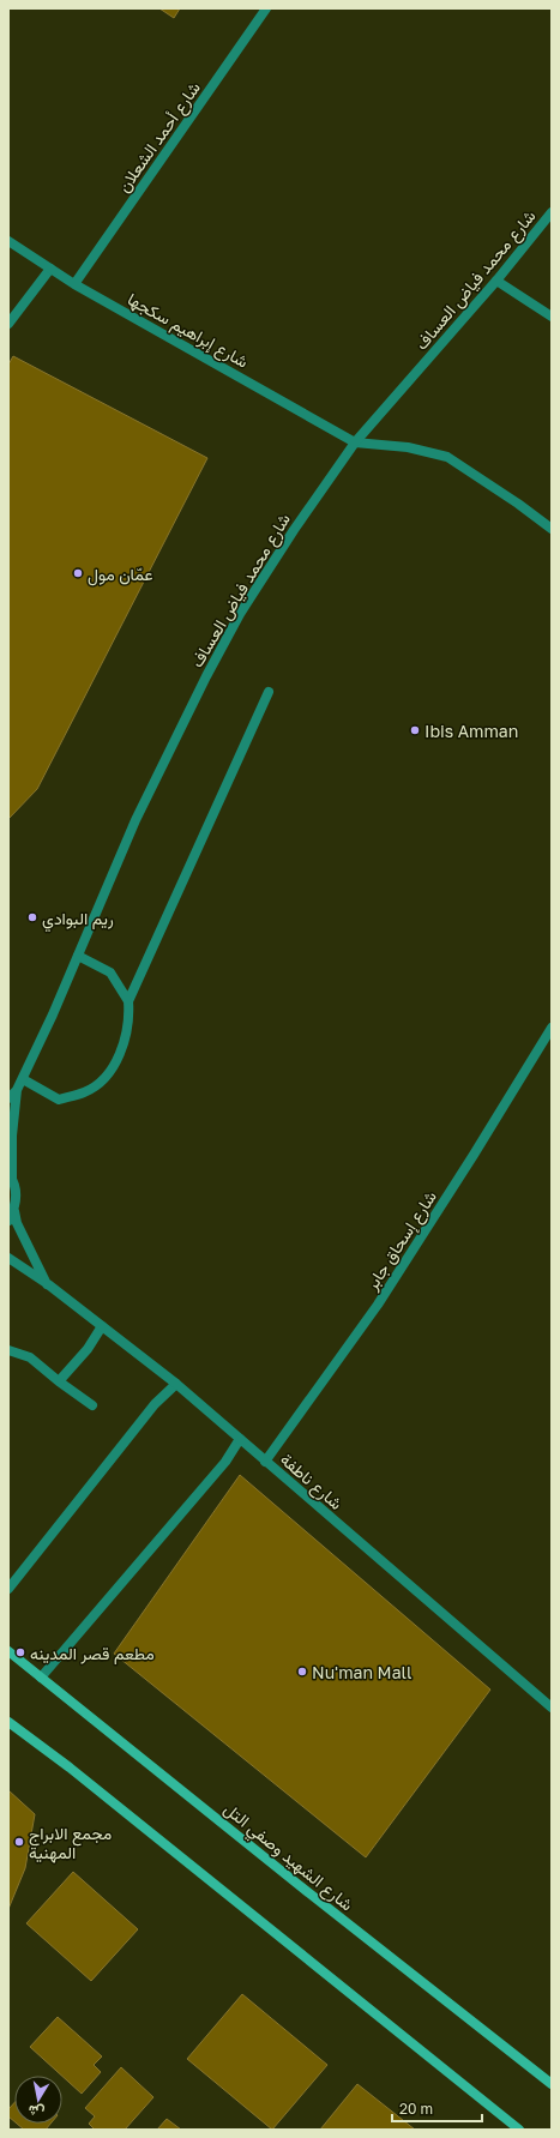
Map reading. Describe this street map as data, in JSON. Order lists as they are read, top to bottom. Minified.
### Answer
{"streets":{"main road":["شارع الشهيد وصفي التل"],"street":["شارع أحمد الشعلان","شارع محمد فياض العساف","شارع إبراهيم سكجها","شارع إسحاق جابر","شارع ناطفة"]},"crossings":[["شارع أحمد الشعلان","شارع إبراهيم سكجها"],["شارع محمد فياض العساف","شارع إبراهيم سكجها"],["شارع محمد فياض العساف","شارع ناطفة"],["شارع إسحاق جابر","شارع ناطفة"]],"places":["عمّان مول","Ibis Amman","ريم البوادي","مطعم قصر المدينه","Nu'man Mall","مجمع الابراج المهنية"],"scale_bar":"20 m","north":"bottom"}
